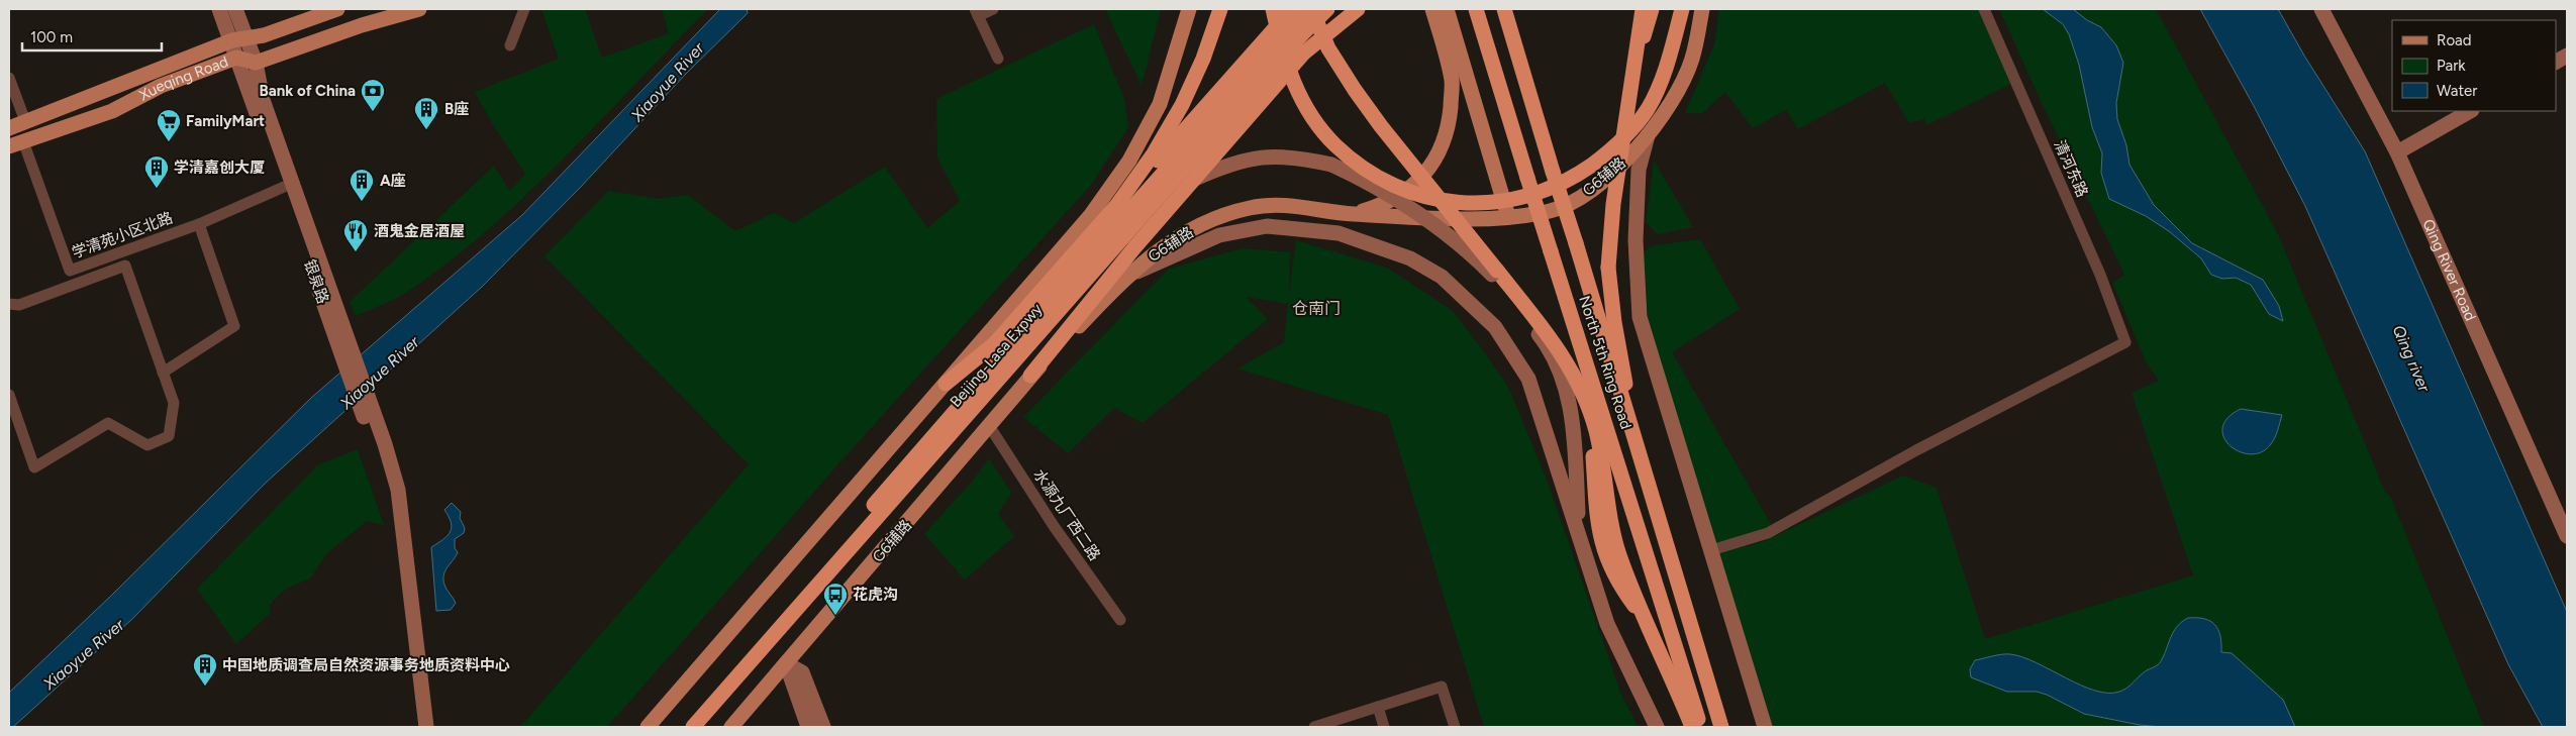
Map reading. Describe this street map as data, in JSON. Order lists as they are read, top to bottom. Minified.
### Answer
{"streets":{"highway":["Beijing-Lasa Expwy","North 5th Ring Road"],"main road":["Xueqing Road","G6辅路"],"street":["清河东路","学清苑小区北路","Qing River Road","银泉路","水源九厂西二路"]},"crossings":[["Xueqing Road","学清苑小区北路"],["Xueqing Road","银泉路"],["G6辅路","水源九厂西二路"],["学清苑小区北路","银泉路"]],"districts":["仓南门"],"water":["Xiaoyue River","Qing river"],"places":{"bank":["Bank of China"],"building":["B座","学清嘉创大厦","A座","中国地质调查局自然资源事务地质资料中心"],"supermarket":["FamilyMart"],"restaurant":["酒鬼金居酒屋"],"bus stop":["花虎沟"]},"legend":["Road","Park","Water"],"scale_bar":"100 m"}
